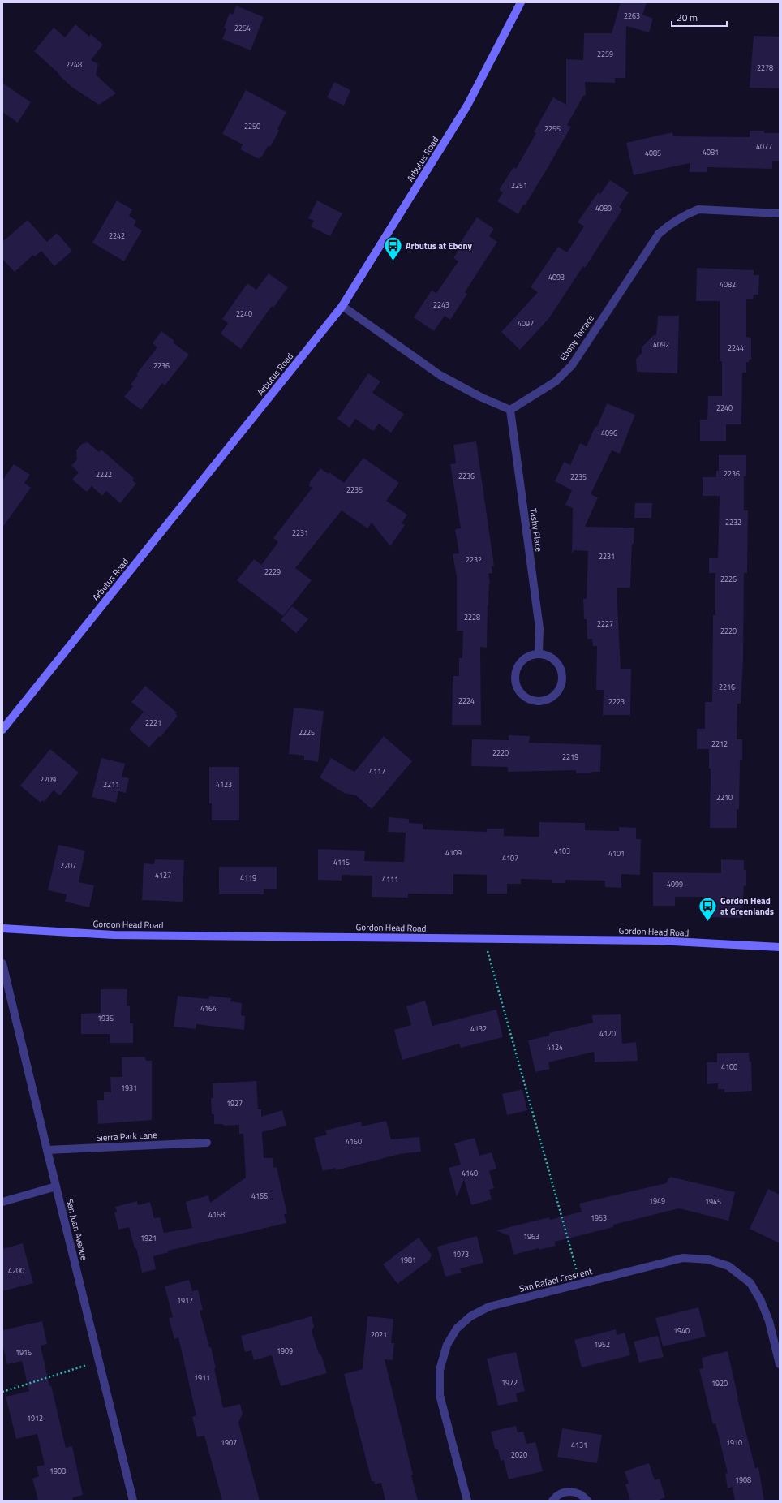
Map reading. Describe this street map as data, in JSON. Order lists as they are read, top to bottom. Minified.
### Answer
{"streets":{"main road":["Arbutus Road","Gordon Head Road"],"street":["Ebony Terrace","Tashy Place","Sierra Park Lane","San Juan Avenue","San Rafael Crescent"]},"crossings":[["Ebony Terrace","Tashy Place"],["Sierra Park Lane","San Juan Avenue"]],"places":{"bus stop":["Arbutus at Ebony","Gordon Head at Greenlands"]},"house_numbers":["2263","2254","2259","2248","2278","2250","2255","4077","4081","4085","2251","4089","2242","4093","4082","2243","2240","4097","4092","2244","2236","2240","4096","2236","2222","2236","2235","2235","2232","2231","2231","2232","2229","2226","2228","2227","2220","2216","2224","2223","2221","2225","2212","2220","2219","4117","2209","2211","4123","2210","4103","4109","4101","4107","4115","2207","4127","4119","4111","4099","4164","1935","4132","4120","4124","4100","1931","1927","4160","4140","4166","1949","1945","4168","1953","1963","1921","1973","1981","4200","1917","1940","2021","1952","1909","1916","1911","1972","1920","1912","1907","1910","4131","2020","1908","1908"],"scale_bar":"20 m"}
